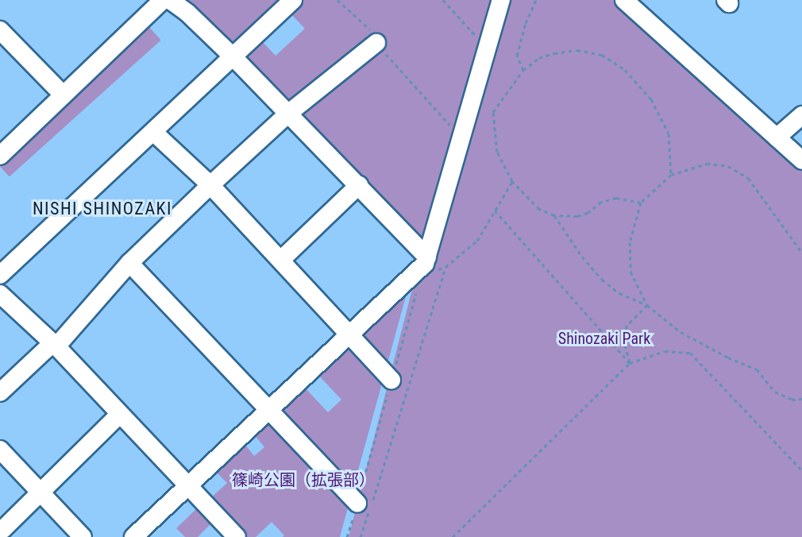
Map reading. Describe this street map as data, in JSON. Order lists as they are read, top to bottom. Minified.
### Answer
{"districts":["NISHI SHINOZAKI"],"parks":["Shinozaki Park","篠崎公園（拡張部）"]}
